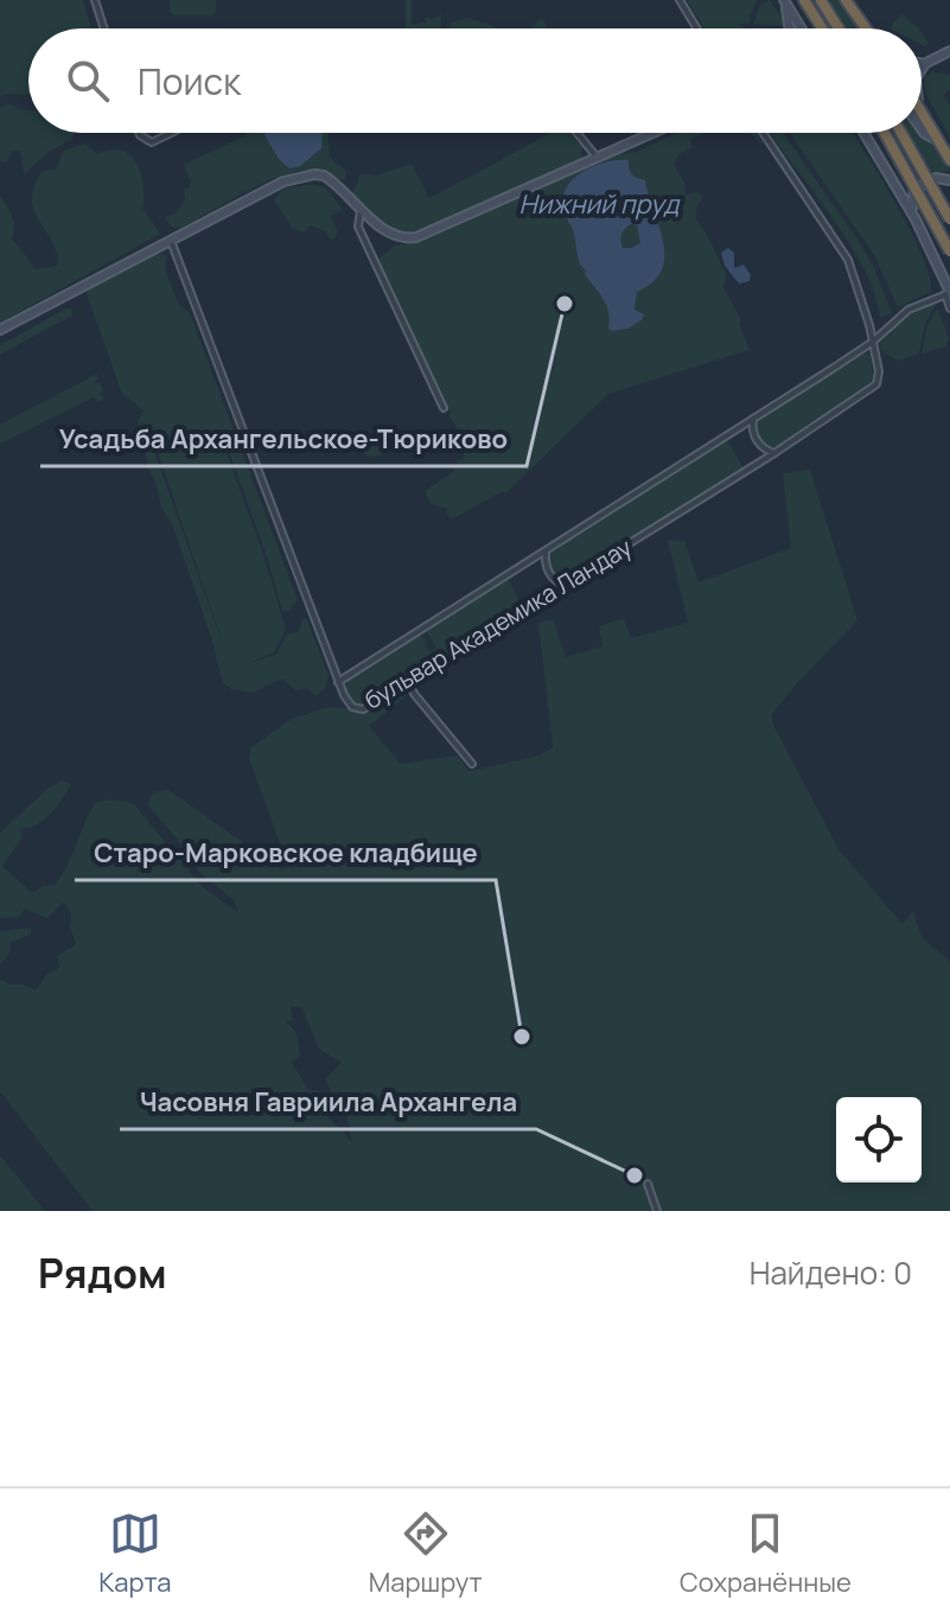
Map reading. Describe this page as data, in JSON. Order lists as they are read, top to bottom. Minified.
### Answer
{"streets":{"street":["бульвар Академика Ландау"]},"water":["Нижний пруд"],"places":["Усадьба Архангельское-Тюриково","Старо-Марковское кладбище","Часовня Гавриила Архангела"],"page":{"search":"Поиск","heading":["Рядом","Найдено: 0"],"nav":["Карта","Маршрут","Сохранённые"]}}
